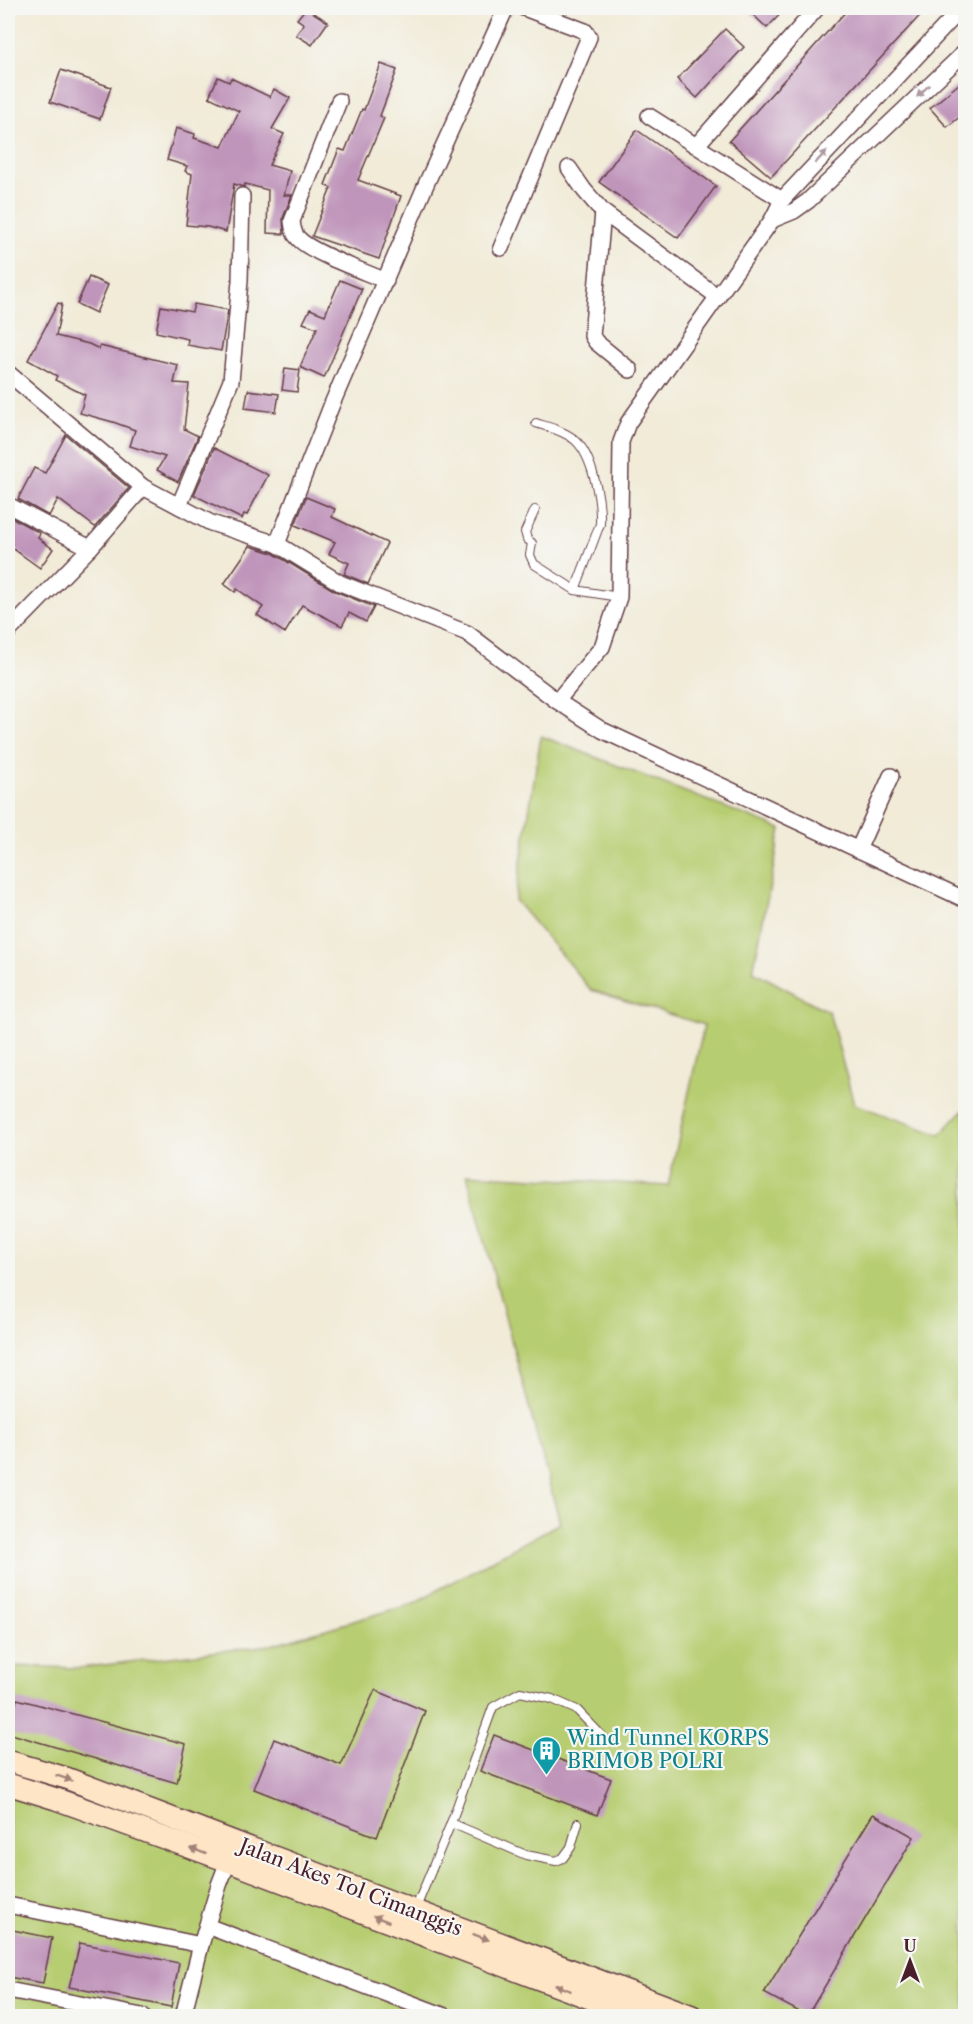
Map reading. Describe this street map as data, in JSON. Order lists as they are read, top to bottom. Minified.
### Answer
{"streets":{"main road":["Jalan Akes Tol Cimanggis"]},"places":{"building":["Wind Tunnel KORPS BRIMOB POLRI"]},"north":"top"}
